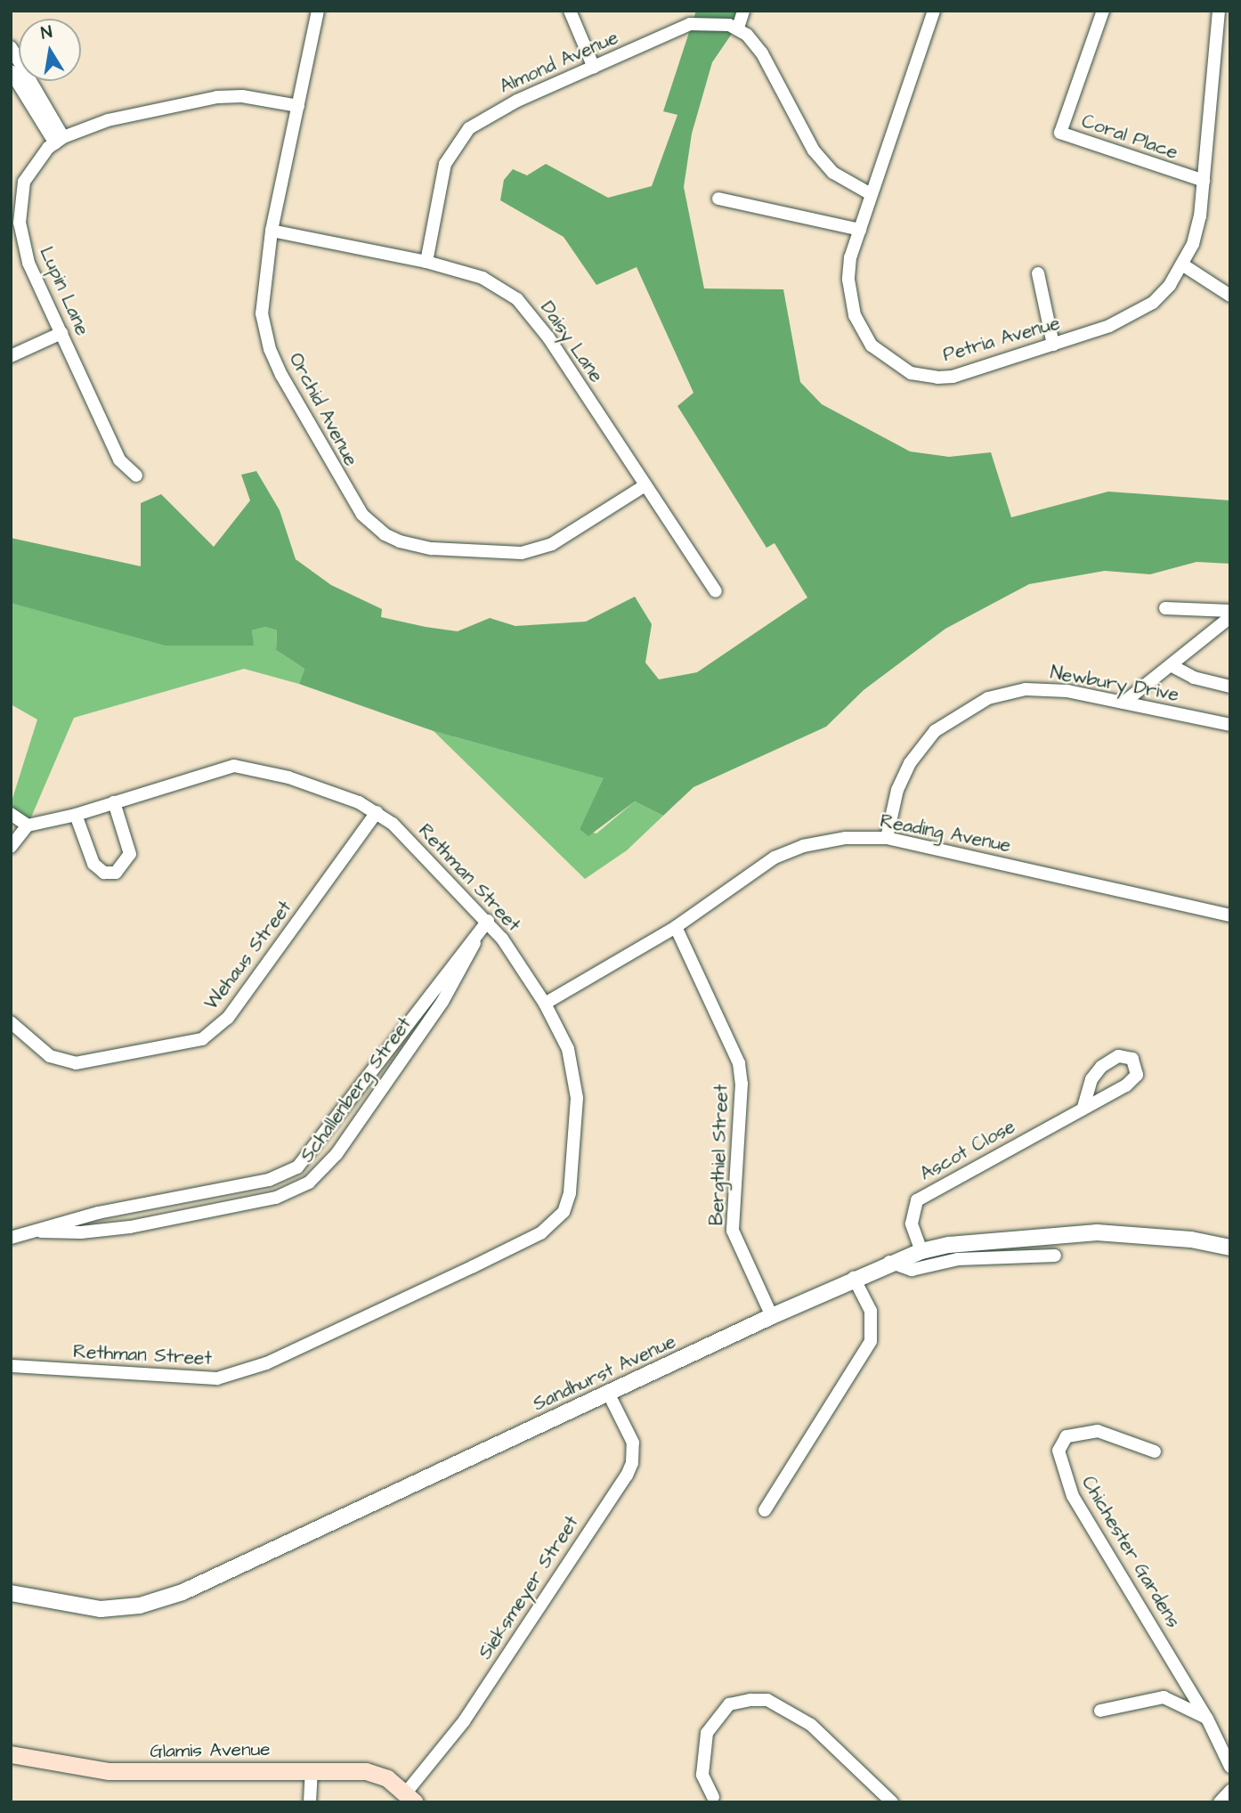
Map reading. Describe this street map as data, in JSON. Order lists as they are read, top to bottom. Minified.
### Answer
{"streets":{"main road":["Glamis Avenue"],"street":["Almond Avenue","Coral Place","Lupin Lane","Petria Avenue","Daisy Lane","Orchid Avenue","Newbury Drive","Reading Avenue","Rethman Street","Wehaus Street","Schallenberg Street","Ascot Close","Bergthiel Street","Sandhurst Avenue","Chichester Gardens","Sieksmeyer Street"]},"crossings":[["Almond Avenue","Daisy Lane"],["Coral Place","Petria Avenue"],["Lupin Lane","Orchid Avenue"],["Daisy Lane","Orchid Avenue"],["Newbury Drive","Reading Avenue"],["Reading Avenue","Rethman Street"],["Reading Avenue","Bergthiel Street"],["Rethman Street","Wehaus Street"],["Rethman Street","Schallenberg Street"],["Ascot Close","Sandhurst Avenue"],["Bergthiel Street","Sandhurst Avenue"],["Sandhurst Avenue","Sieksmeyer Street"],["Sieksmeyer Street","Glamis Avenue"]],"north":"top"}
